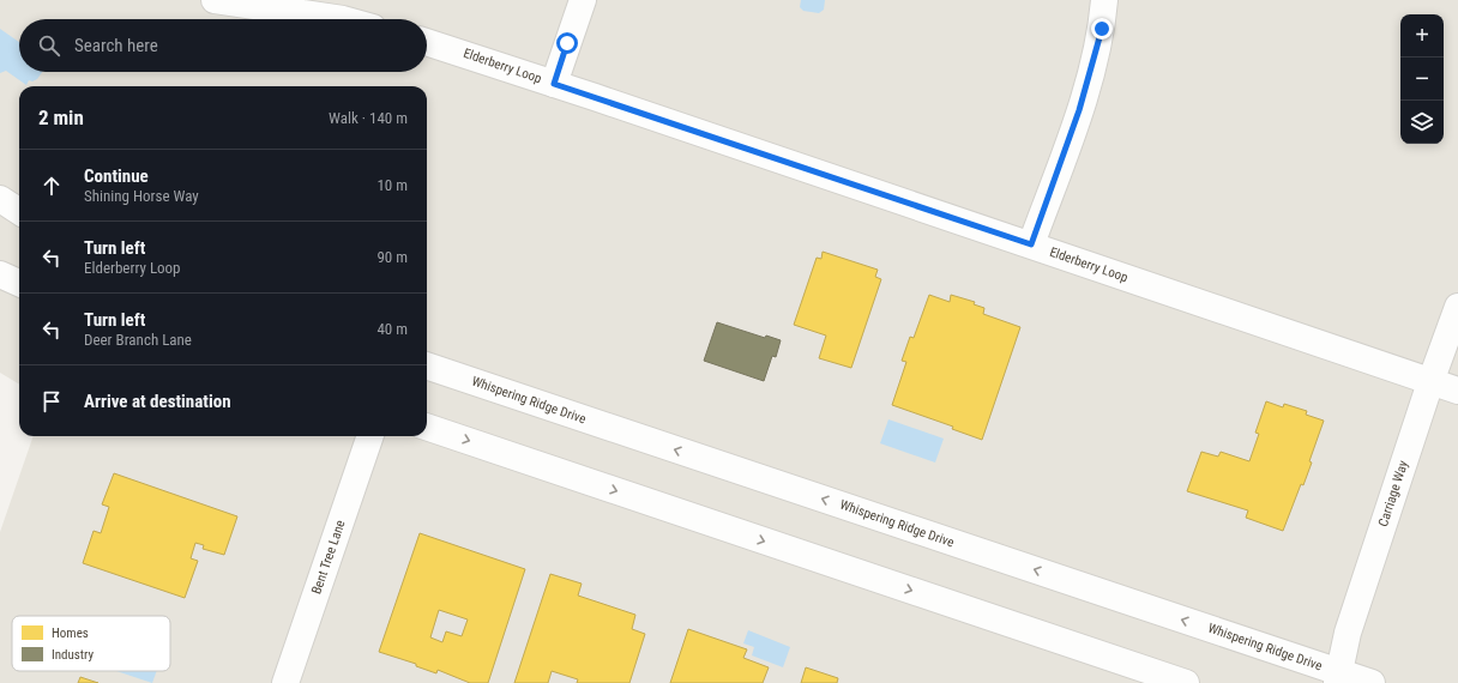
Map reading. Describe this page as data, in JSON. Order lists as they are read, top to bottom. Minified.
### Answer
{"streets":{"street":["Elderberry Loop","Whispering Ridge Drive","Carriage Way","Bent Tree Lane"]},"crossings":[["Elderberry Loop","Carriage Way"],["Whispering Ridge Drive","Carriage Way"]],"legend":["Homes","Industry"],"page":{"map_buttons":["+","−"],"search":"Search here","heading":["2 min","Walk · 140 m"],"list":[["Continue","Shining Horse Way","10 m"],["Turn left","Elderberry Loop","90 m"],["Turn left","Deer Branch Lane","40 m"],"Arrive at destination"]}}
